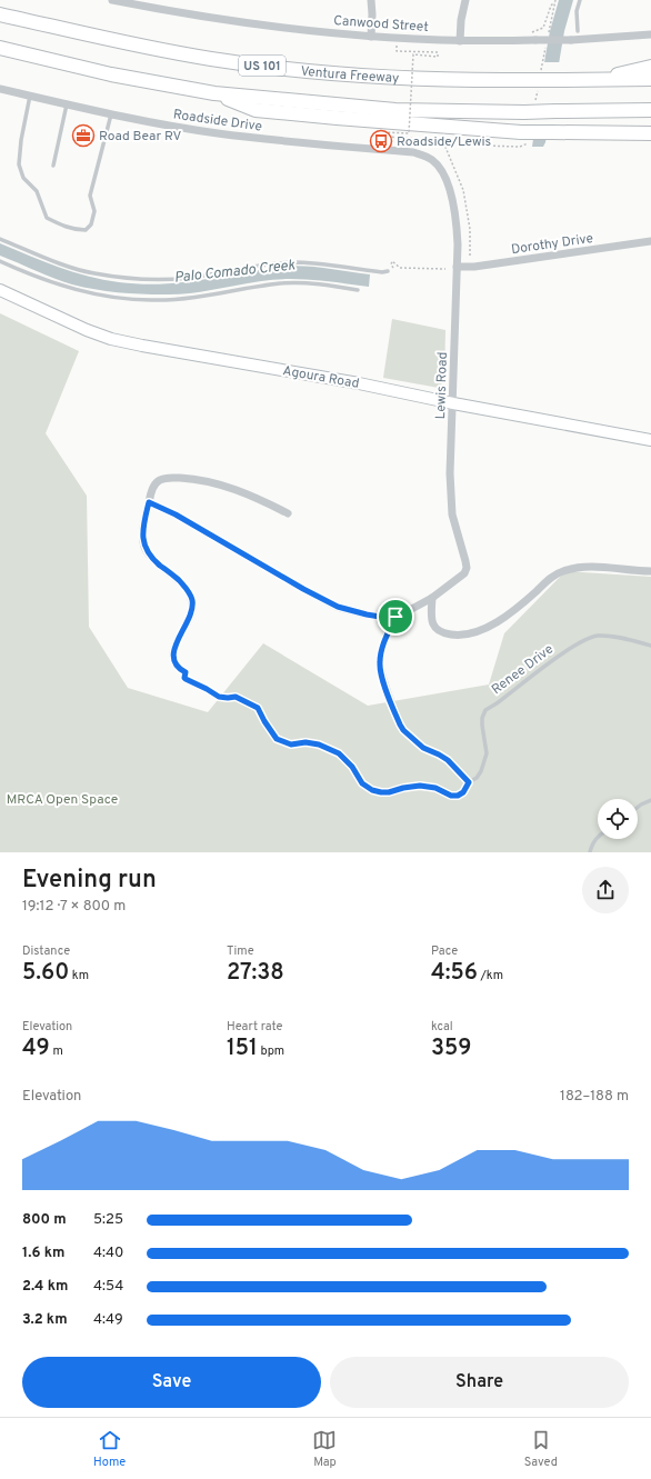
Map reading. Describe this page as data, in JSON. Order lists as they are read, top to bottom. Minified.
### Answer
{"streets":{"highway":["US 101","Ventura Freeway"],"main road":["Agoura Road"],"street":["Canwood Street","Roadside Drive","Dorothy Drive","Lewis Road"],"lane":["Renee Drive"]},"crossings":[["Roadside Drive","Lewis Road"],["Dorothy Drive","Lewis Road"],["Agoura Road","Lewis Road"]],"water":["Palo Comado Creek"],"parks":["MRCA Open Space"],"places":{"office":["Road Bear RV"],"bus stop":["Roadside/Lewis"]},"page":{"heading":["Evening run","19:12 · 7 × 800 m"],"stats":[["Distance","5.60 km"],["Time","27:38"],["Pace","4:56 /km"],["Elevation","49 m"],["Heart rate","151 bpm"],["kcal","359"]],"chart":["Elevation","182–188 m"],"list":[{"name":"800 m","note":"5:25"},{"name":"1.6 km","note":"4:40"},{"name":"2.4 km","note":"4:54"},{"name":"3.2 km","note":"4:49"}],"buttons":["Save","Share"],"tabs":["Home","Map","Saved"]}}
